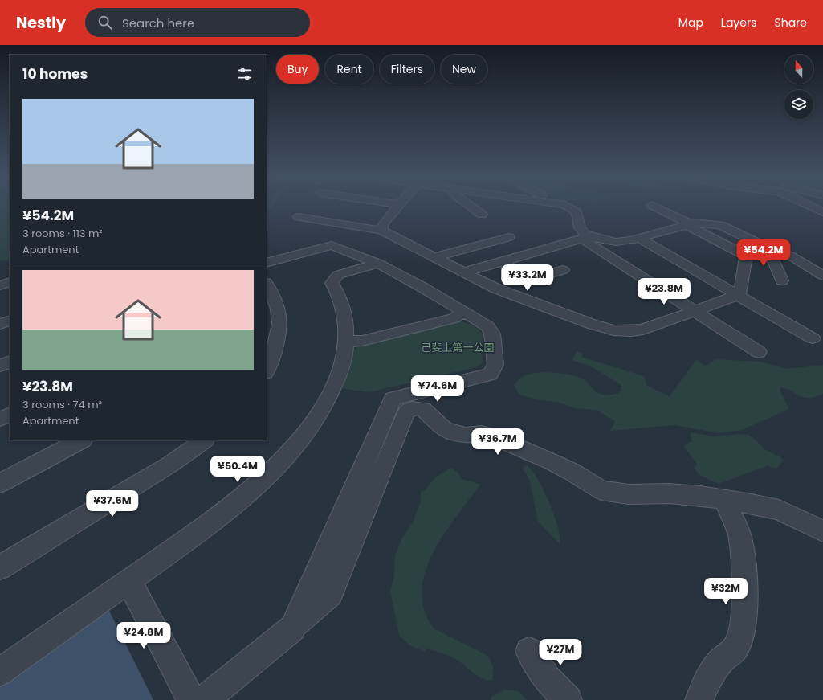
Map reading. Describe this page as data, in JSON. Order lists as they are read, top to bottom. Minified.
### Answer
{"parks":["己斐上第一公園"],"north":"top","page":{"header":"Nestly","search":"Search here","nav":["Map","Layers","Share"],"chip":["Buy","Rent","Filters","New"],"heading":"10 homes","list":[{"name":"¥54.2M","note":"3 rooms · 113 m² · Apartment"},{"name":"¥23.8M","note":"3 rooms · 74 m² · Apartment"}],"price":["¥54.2M","¥33.2M","¥23.8M","¥74.6M","¥36.7M","¥50.4M","¥37.6M","¥32M","¥24.8M","¥27M"]}}
